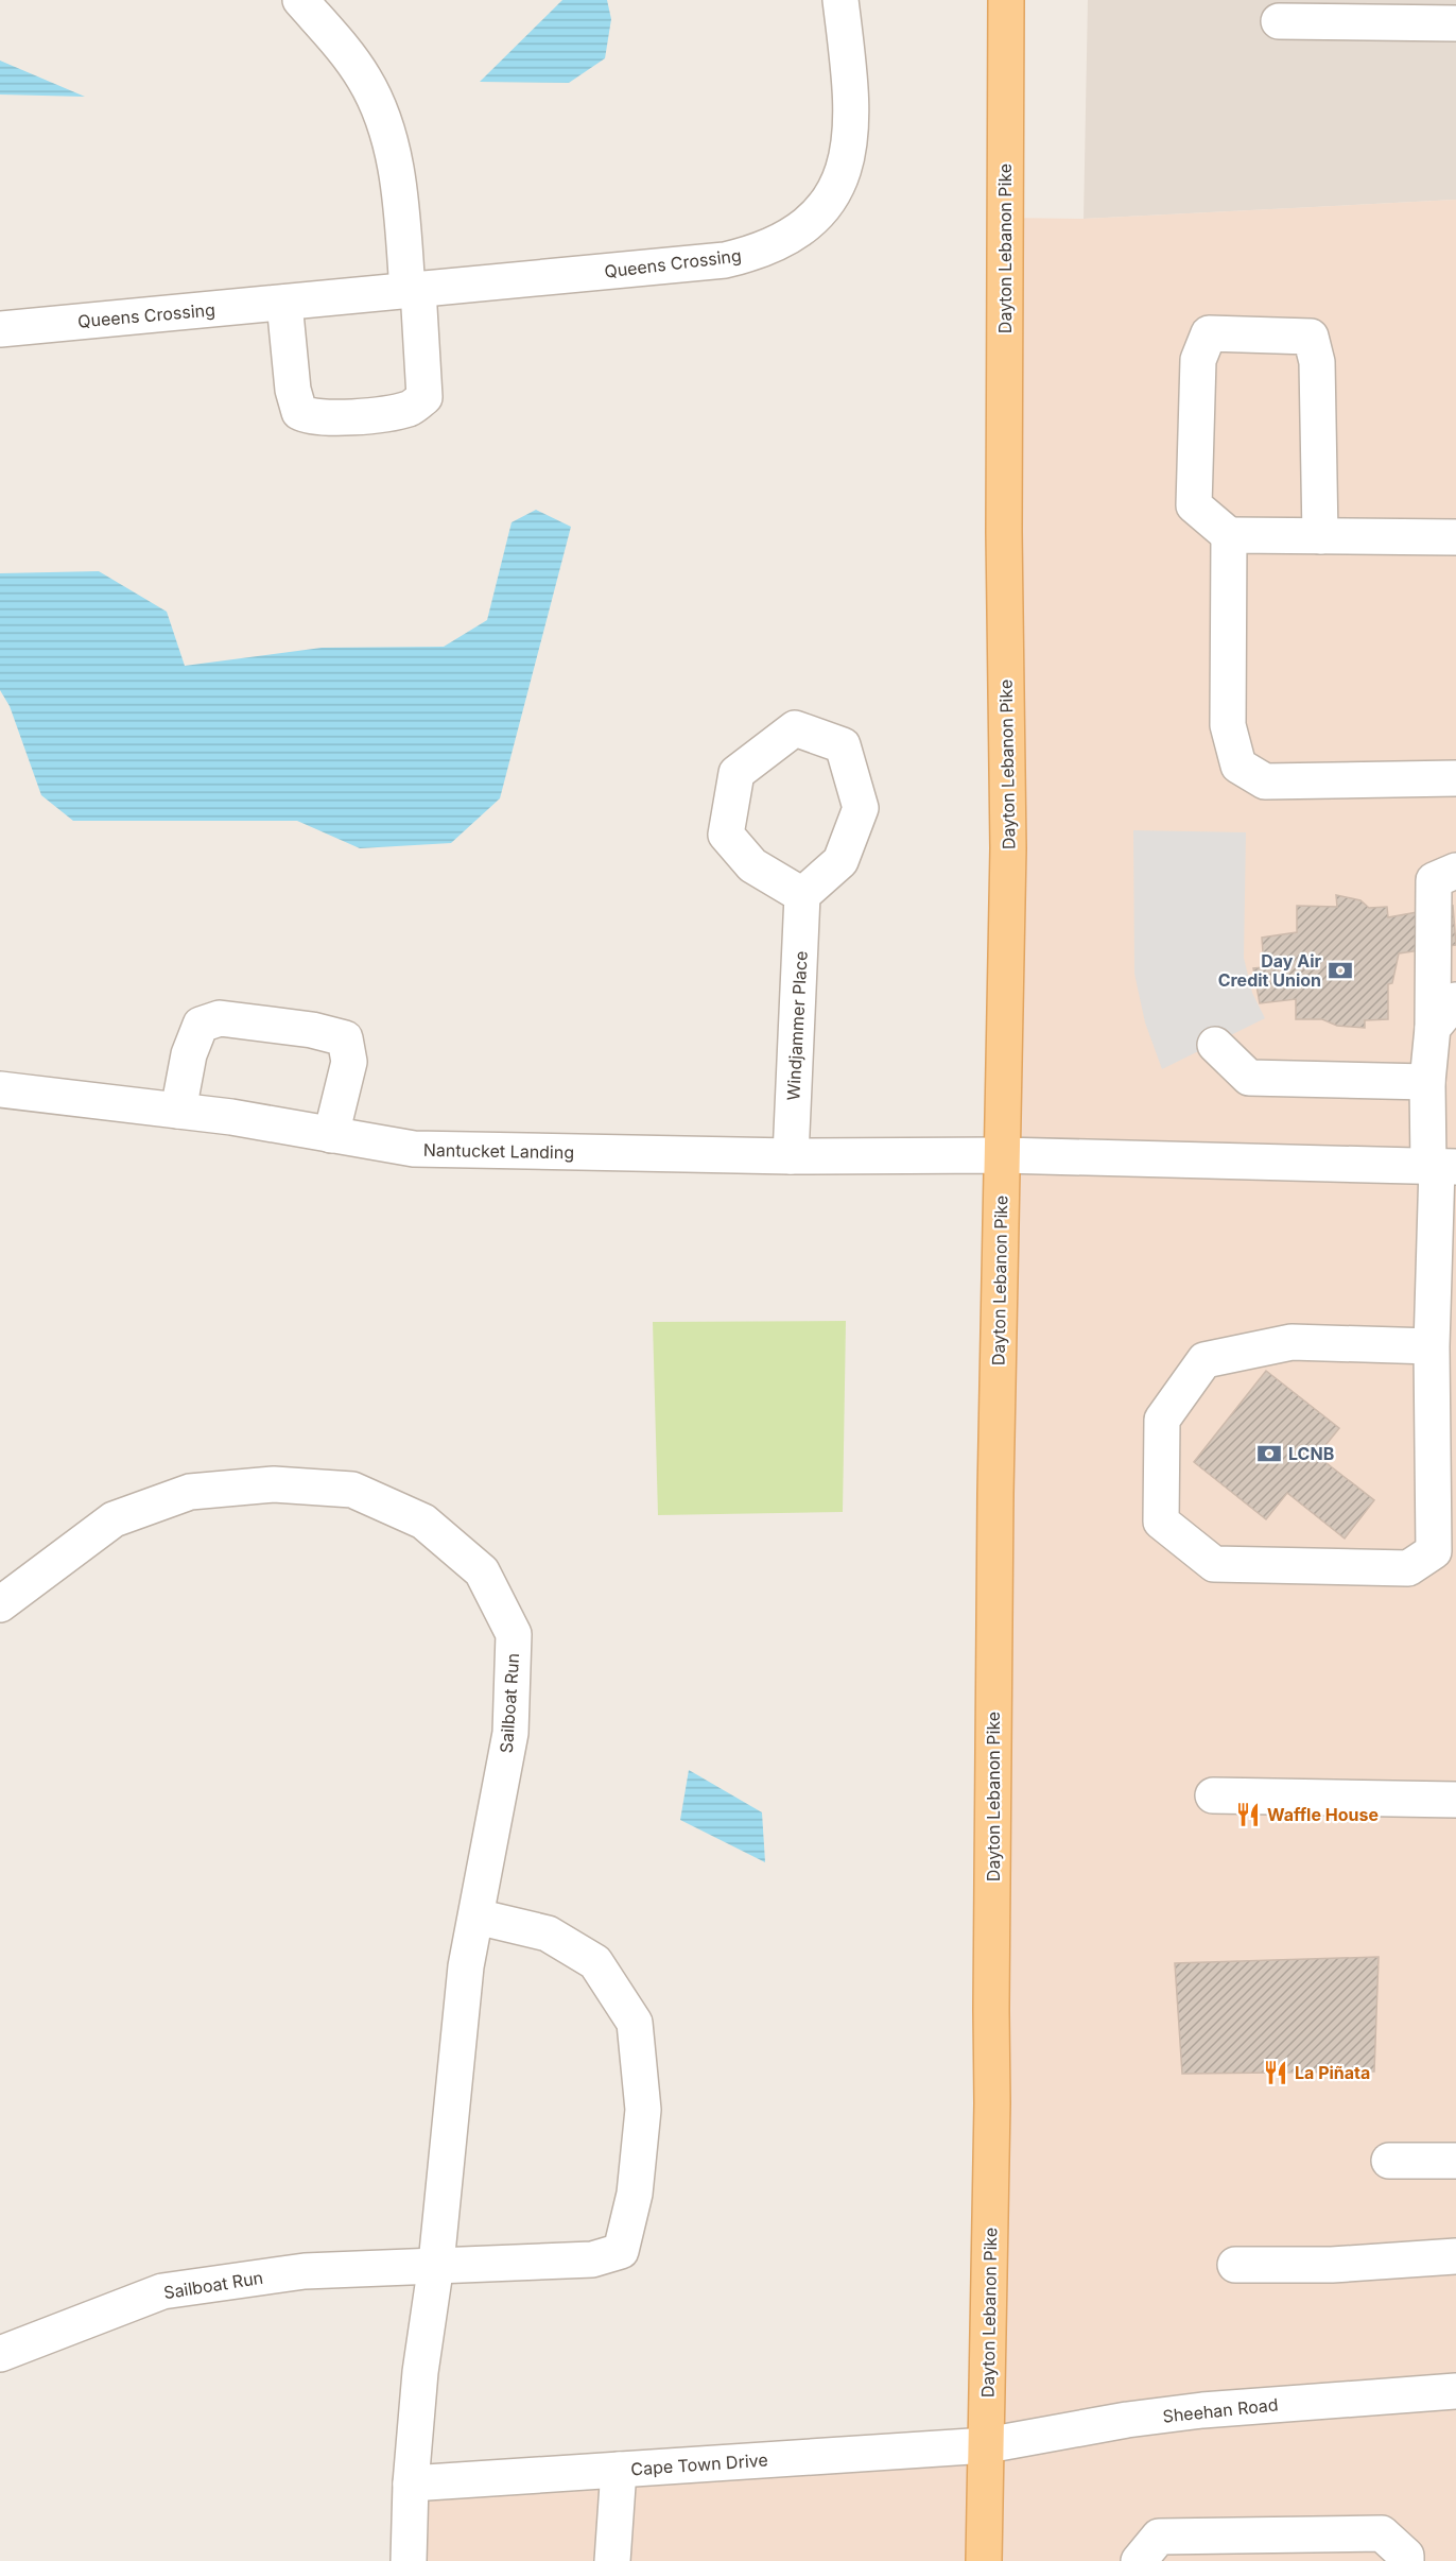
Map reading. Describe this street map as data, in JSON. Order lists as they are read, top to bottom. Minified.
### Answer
{"streets":{"main road":["Dayton Lebanon Pike"],"street":["Queens Crossing","Windjammer Place","Nantucket Landing","Sailboat Run","Sheehan Road","Cape Town Drive"]},"crossings":[["Dayton Lebanon Pike","Nantucket Landing"],["Dayton Lebanon Pike","Sheehan Road"],["Dayton Lebanon Pike","Cape Town Drive"],["Windjammer Place","Nantucket Landing"],["Sailboat Run","Cape Town Drive"],["Sheehan Road","Cape Town Drive"]],"places":{"bank":["Day Air Credit Union","LCNB"],"restaurant":["Waffle House","La Piñata"]}}
